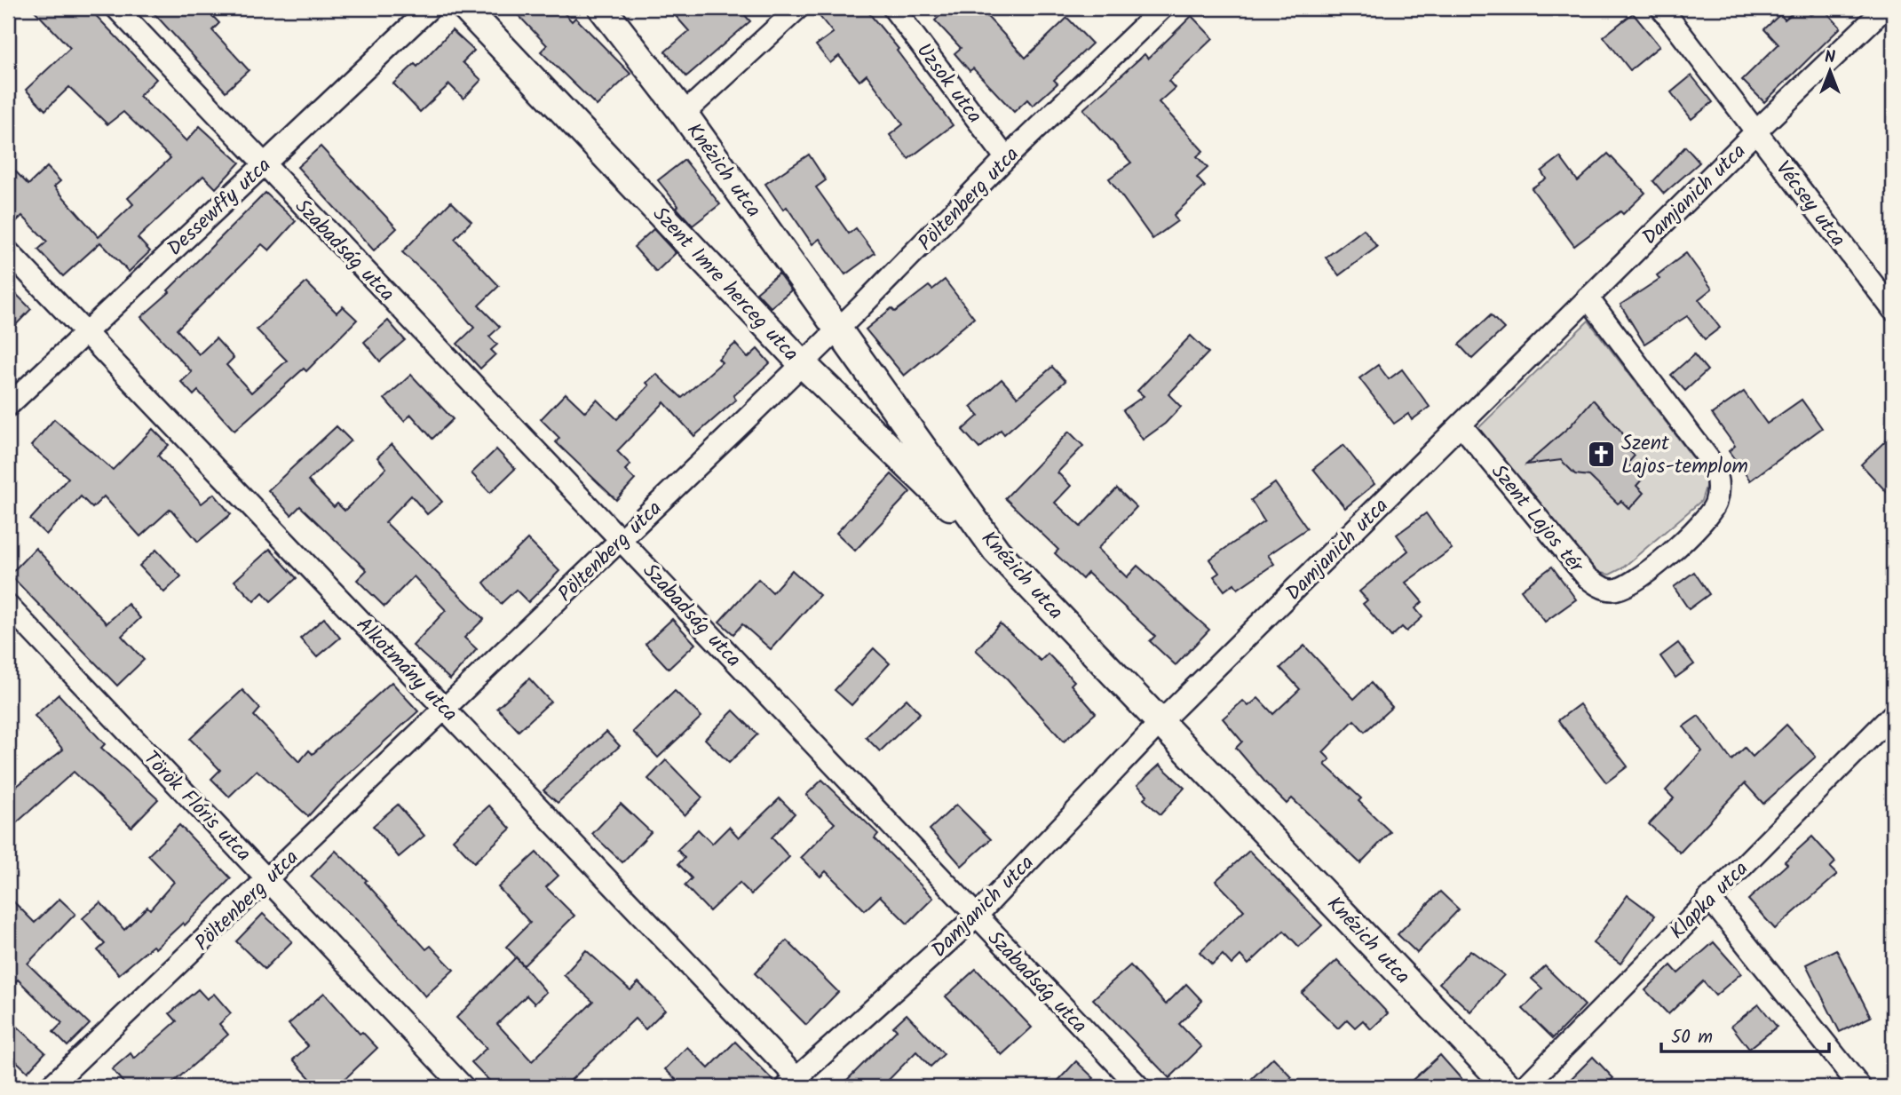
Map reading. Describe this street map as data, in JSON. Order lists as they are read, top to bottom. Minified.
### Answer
{"streets":{"street":["Uzsok utca","Knézich utca","Damjanich utca","Pöltenberg utca","Vécsey utca","Dessewffy utca","Szabadság utca","Szent Imre herceg utca","Szent Lajos tér","Alkotmány utca","Török Flóris utca","Klapka utca"]},"crossings":[["Uzsok utca","Pöltenberg utca"],["Knézich utca","Damjanich utca"],["Knézich utca","Pöltenberg utca"],["Knézich utca","Szent Imre herceg utca"],["Damjanich utca","Vécsey utca"],["Damjanich utca","Szabadság utca"],["Damjanich utca","Szent Lajos tér"],["Damjanich utca","Alkotmány utca"],["Pöltenberg utca","Szabadság utca"],["Pöltenberg utca","Szent Imre herceg utca"],["Pöltenberg utca","Alkotmány utca"],["Pöltenberg utca","Török Flóris utca"],["Dessewffy utca","Szabadság utca"],["Dessewffy utca","Alkotmány utca"]],"places":{"church":["Szent Lajos-templom"]},"scale_bar":"50 m","north":"top"}
